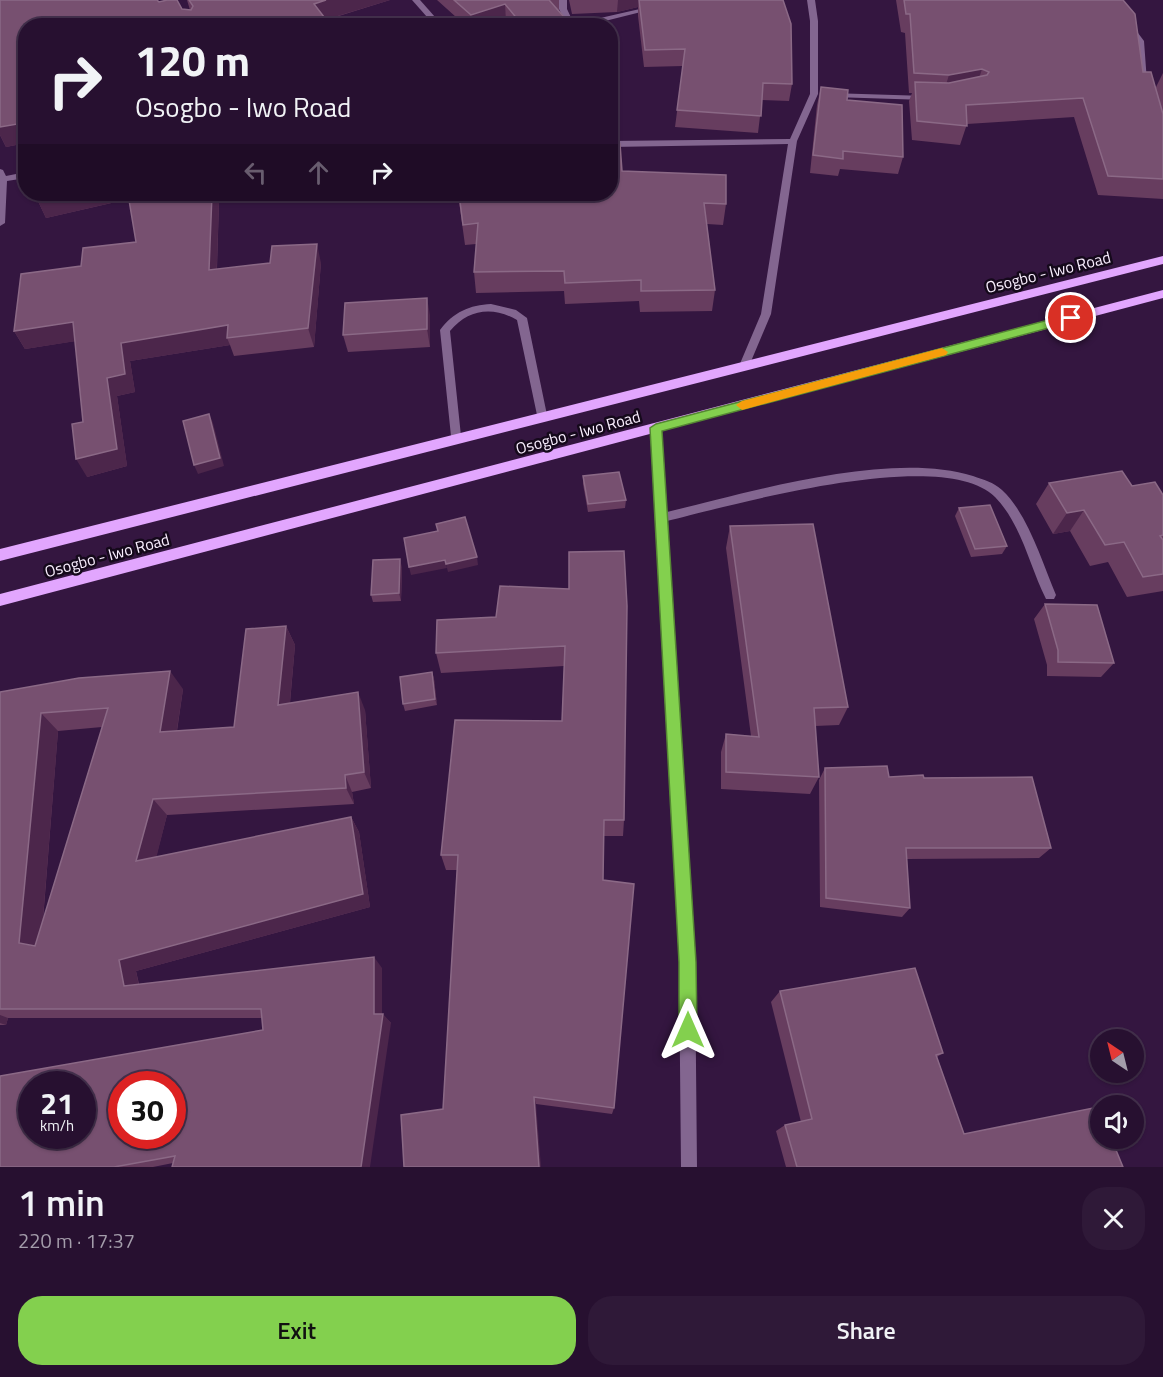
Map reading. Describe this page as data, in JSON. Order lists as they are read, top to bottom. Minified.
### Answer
{"streets":{"main road":["Osogbo - Iwo Road"]},"north":"top left","page":{"turn":["120 m","Osogbo - Iwo Road"],"speed":"21 km/h","limit":"30","heading":["1 min","220 m · 17:37"],"buttons":["Exit","Share"]}}
